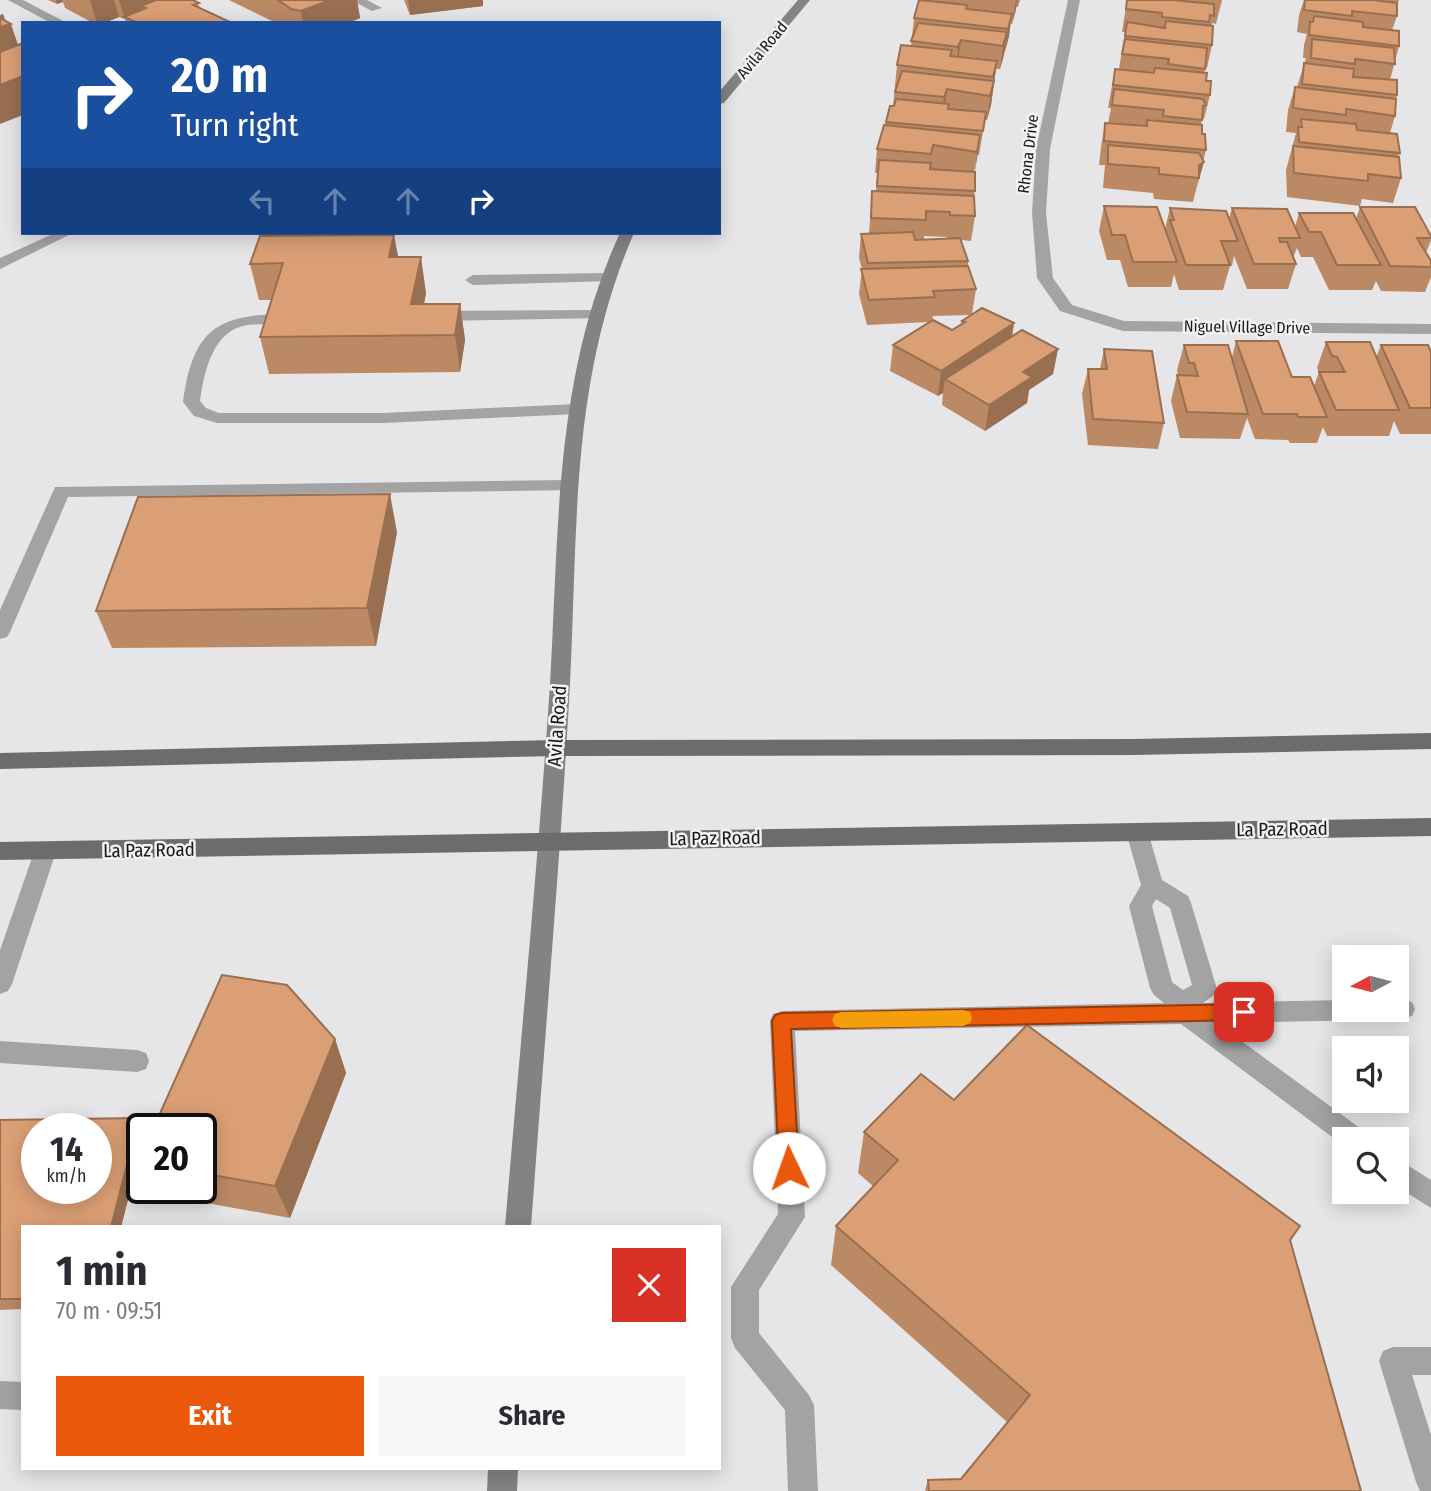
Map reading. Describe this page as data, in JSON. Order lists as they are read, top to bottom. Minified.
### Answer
{"streets":{"main road":["Avila Road","La Paz Road"],"street":["Rhona Drive","Niguel Village Drive"]},"crossings":[["Avila Road","La Paz Road"],["Rhona Drive","Niguel Village Drive"]],"north":"left","page":{"turn":["20 m","Turn right"],"speed":"14 km/h","limit":"20","heading":["1 min","70 m · 09:51"],"buttons":["Exit","Share"]}}
